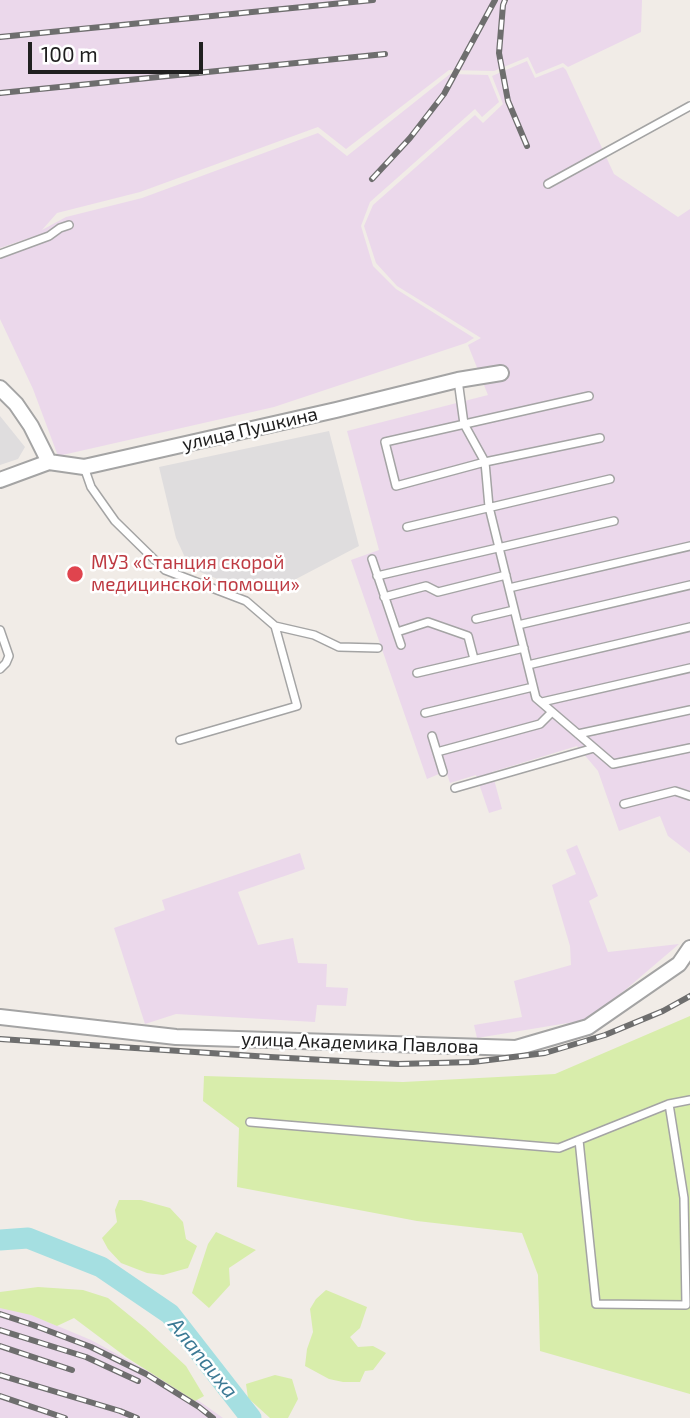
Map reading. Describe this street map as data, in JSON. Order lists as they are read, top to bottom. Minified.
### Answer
{"streets":{"street":["улица Пушкина","улица Академика Павлова"]},"water":["Алапаиха"],"places":["МУЗ «Станция скорой медицинской помощи»"],"scale_bar":"100 m"}
